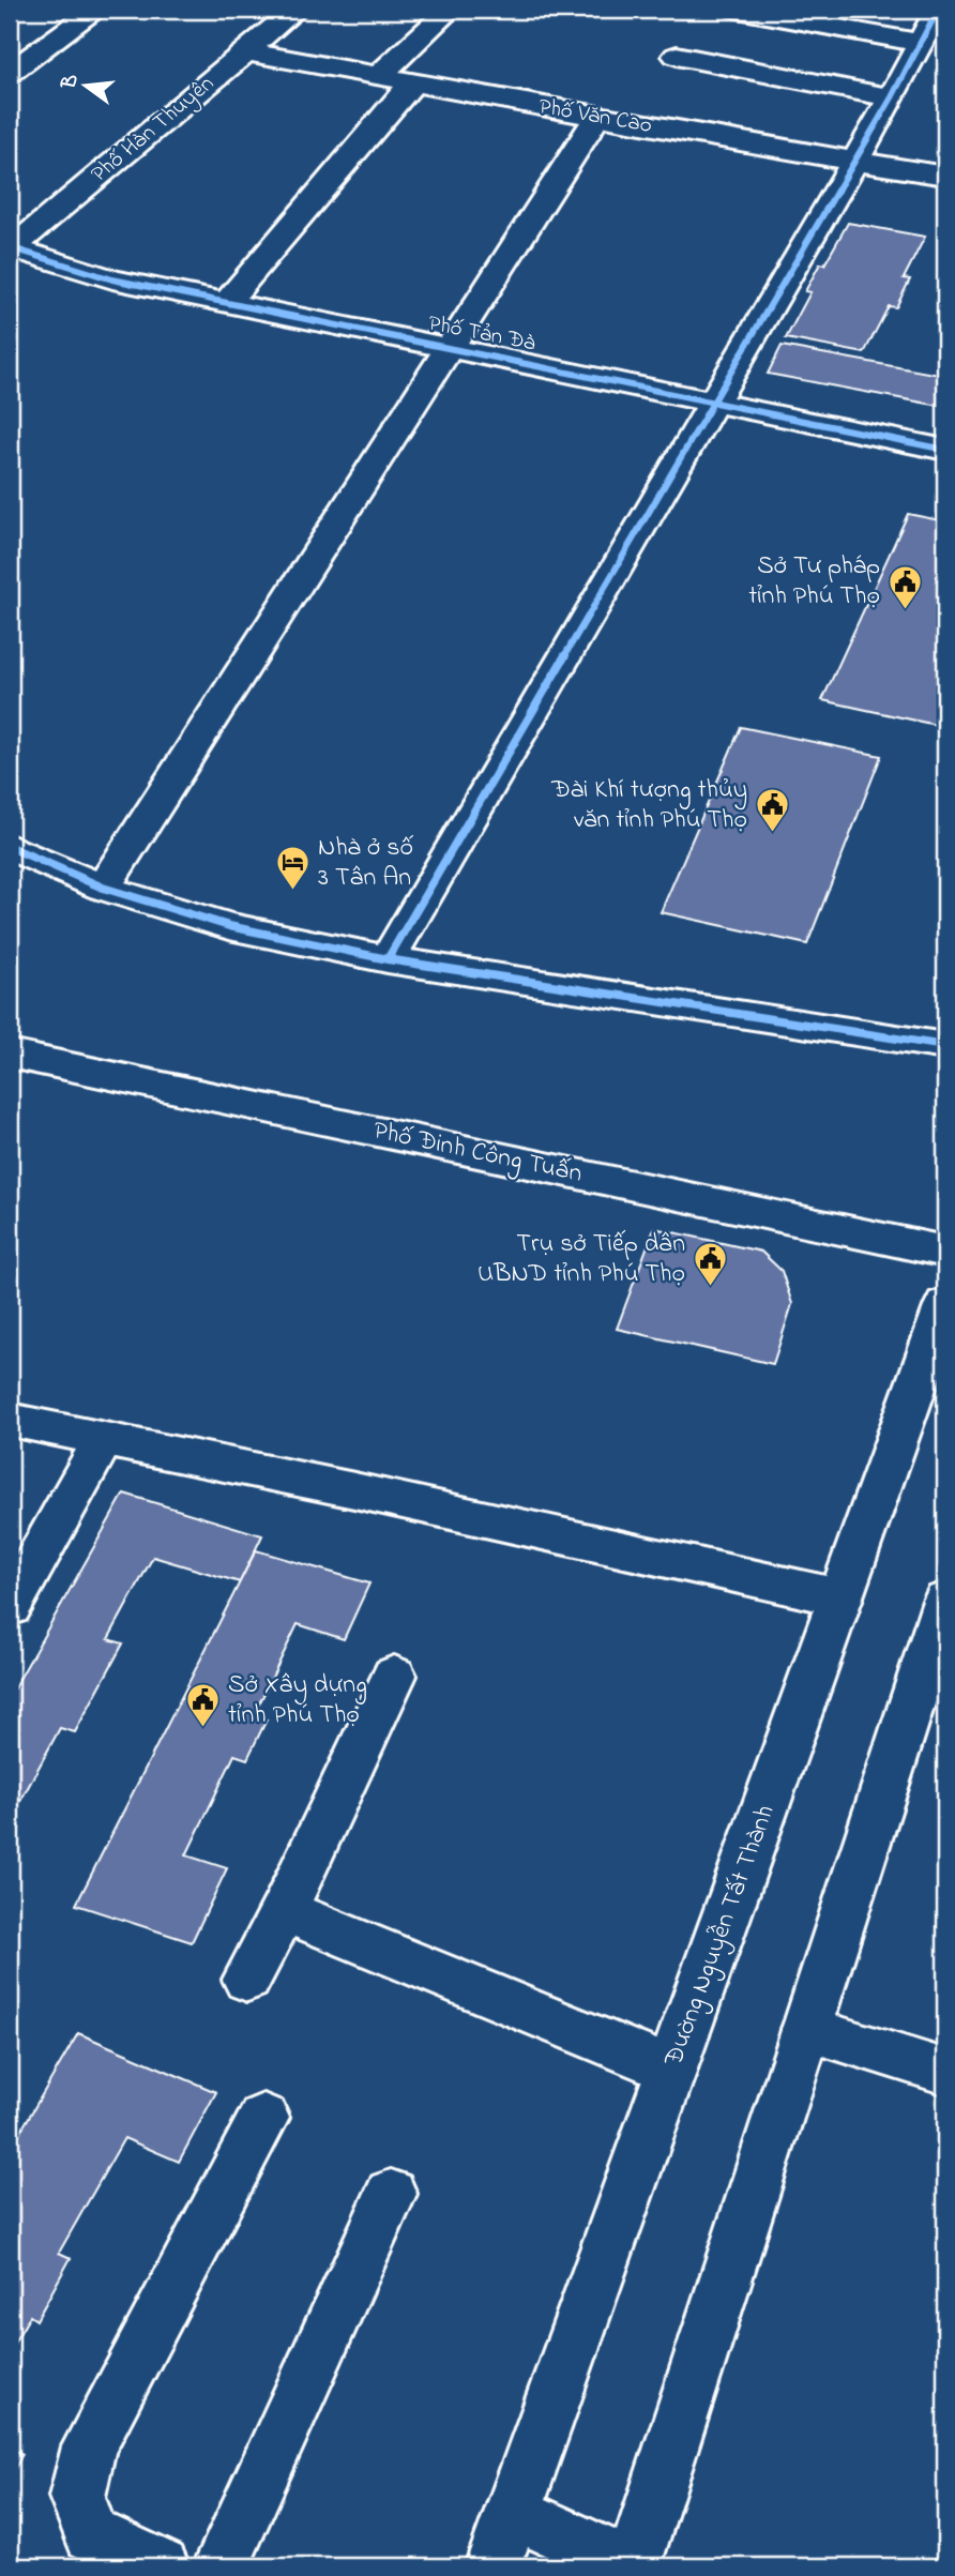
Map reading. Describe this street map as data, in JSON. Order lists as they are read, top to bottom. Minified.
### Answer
{"streets":{"street":["Phố Văn Cao","Phố Hàn Thuyên","Phố Tản Đà","Phố Đinh Công Tuấn","Đường Nguyễn Tất Thành"]},"crossings":[["Phố Văn Cao","Phố Hàn Thuyên"],["Phố Hàn Thuyên","Phố Tản Đà"]],"places":{"public building":["Sở Tư pháp tỉnh Phú Thọ","Đài Khí tượng thủy văn tỉnh Phú Thọ","Trụ sở Tiếp dân UBND tỉnh Phú Thọ","Sở Xây dựng tỉnh Phú Thọ"],"hotel":["Nhà ở số 3 Tân An"]},"north":"left"}
